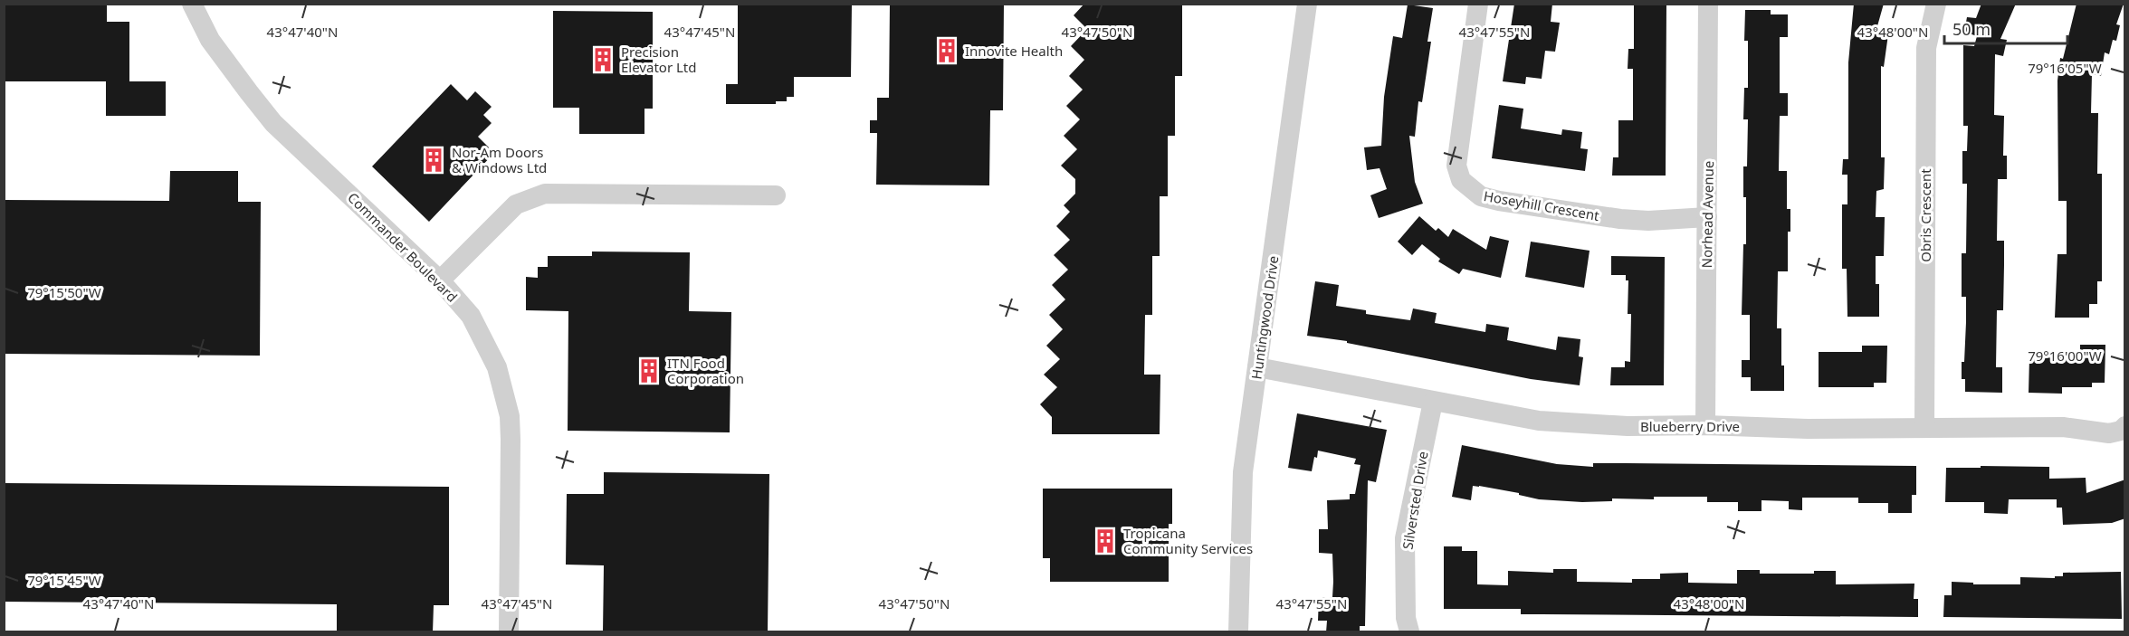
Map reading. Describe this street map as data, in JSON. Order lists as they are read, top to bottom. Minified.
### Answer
{"streets":{"street":["Hoseyhill Crescent","Norhead Avenue","Obris Crescent","Commander Boulevard","Huntingwood Drive","Blueberry Drive","Silversted Drive"]},"crossings":[["Hoseyhill Crescent","Norhead Avenue"],["Norhead Avenue","Blueberry Drive"],["Obris Crescent","Blueberry Drive"],["Huntingwood Drive","Blueberry Drive"],["Blueberry Drive","Silversted Drive"]],"places":{"building":["Innovite Health","Precision Elevator Ltd","Nor-Am Doors & Windows Ltd","ITN Food Corporation","Tropicana Community Services"]},"scale_bar":"50 m","coordinates":["43°47'40\"N","43°47'45\"N","43°47'50\"N","43°47'55\"N","43°48'00\"N","79°16'05\"W","79°15'50\"W","79°16'00\"W","79°15'45\"W"]}
